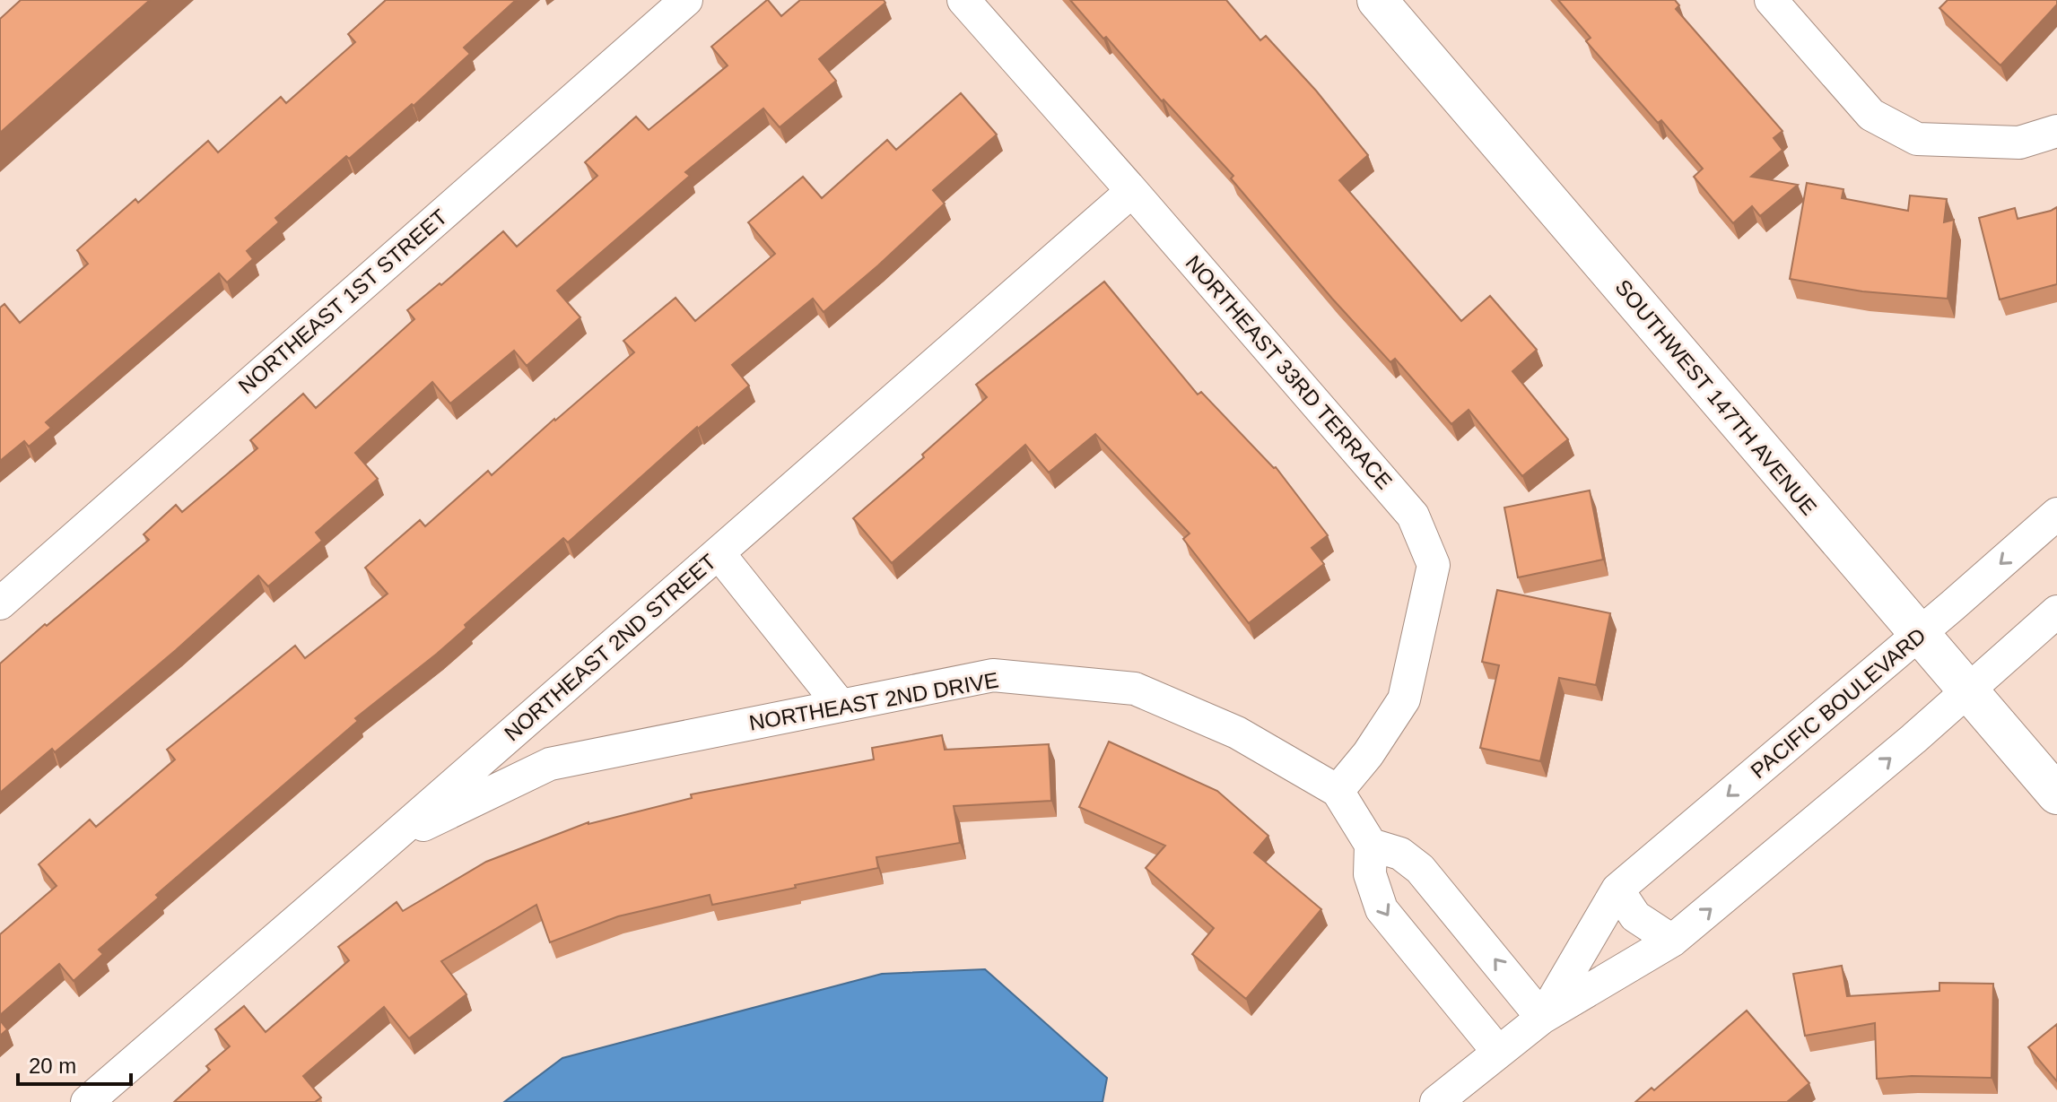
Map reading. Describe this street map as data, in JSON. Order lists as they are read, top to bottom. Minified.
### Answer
{"streets":{"street":["NORTHEAST 1ST STREET","NORTHEAST 33RD TERRACE","SOUTHWEST 147TH AVENUE","NORTHEAST 2ND STREET","NORTHEAST 2ND DRIVE","PACIFIC BOULEVARD"]},"crossings":[["NORTHEAST 33RD TERRACE","NORTHEAST 2ND STREET"],["NORTHEAST 33RD TERRACE","NORTHEAST 2ND DRIVE"],["SOUTHWEST 147TH AVENUE","PACIFIC BOULEVARD"],["NORTHEAST 2ND STREET","NORTHEAST 2ND DRIVE"],["NORTHEAST 2ND DRIVE","PACIFIC BOULEVARD"]],"scale_bar":"20 m"}
